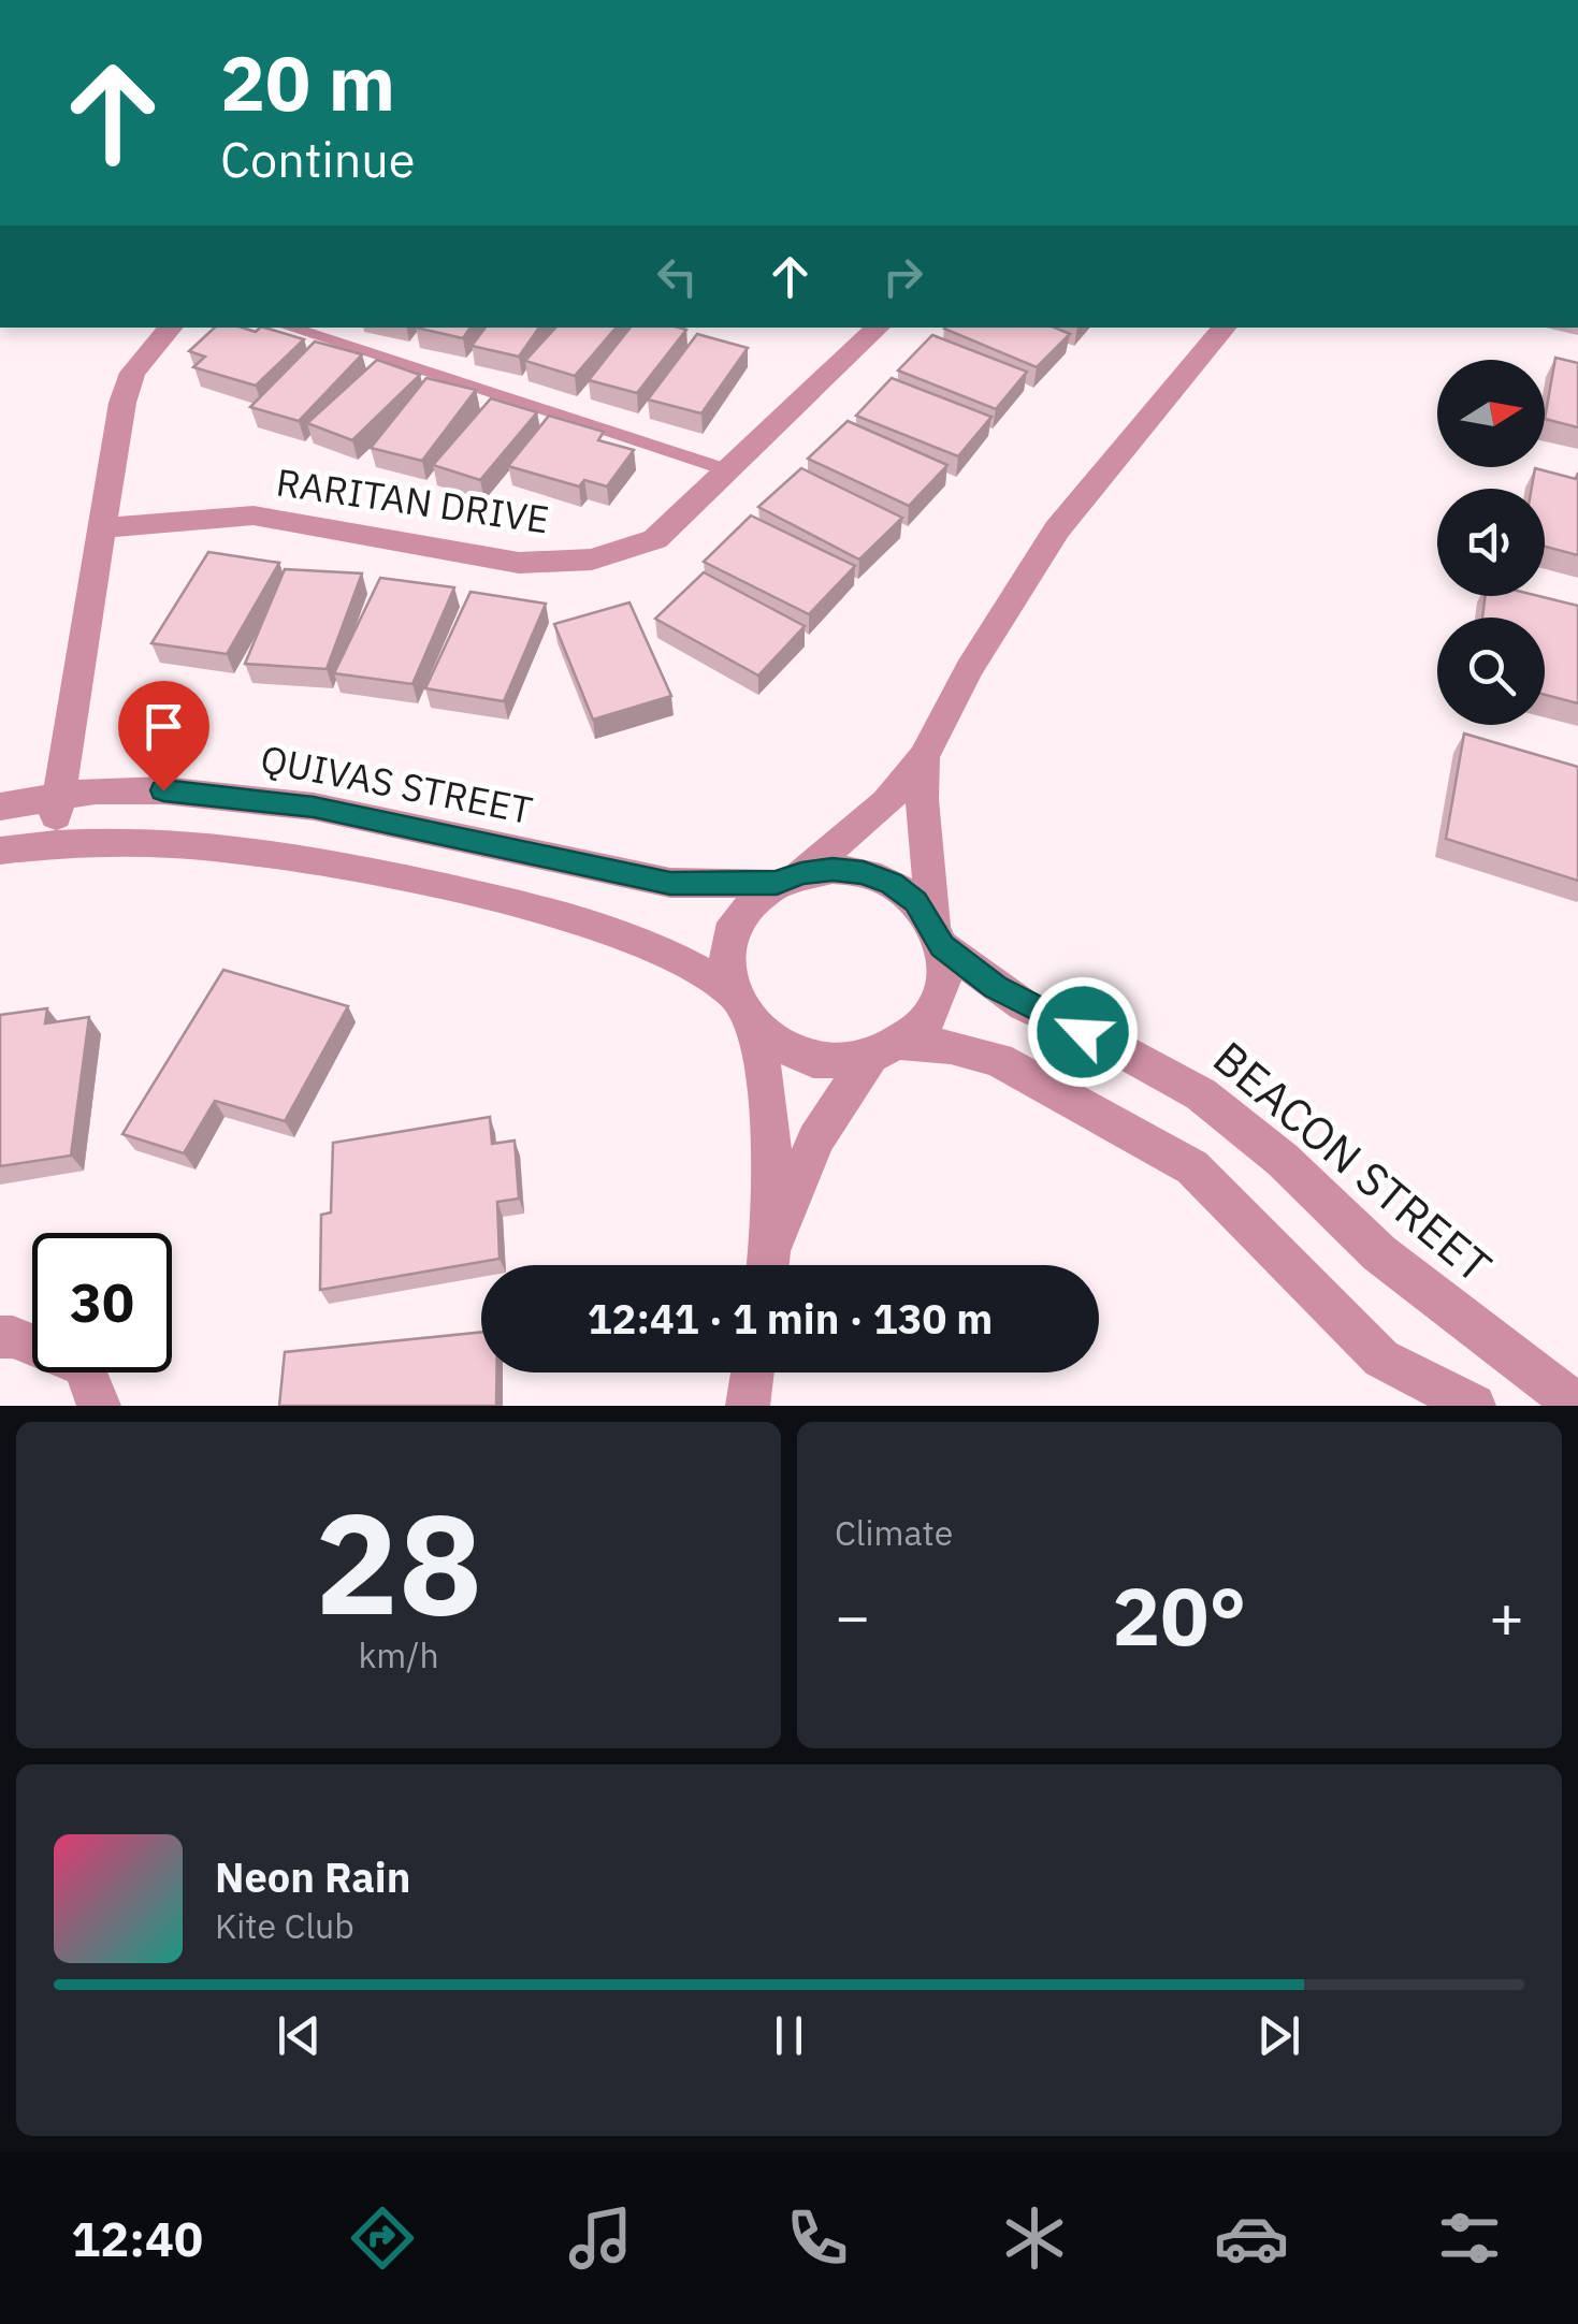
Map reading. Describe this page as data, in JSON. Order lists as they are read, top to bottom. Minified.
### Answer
{"streets":{"street":["RARITAN DRIVE","QUIVAS STREET","BEACON STREET"]},"crossings":[["QUIVAS STREET","BEACON STREET"]],"north":"right","page":{"turn":["20 m","Continue"],"limit":"30","trip":"12:41 · 1 min · 130 m","tile":[["28","km/h"],"Climate"],"heat":["−","20°","+"],"song":["Neon Rain","Kite Club"],"tabs":"12:40"}}
